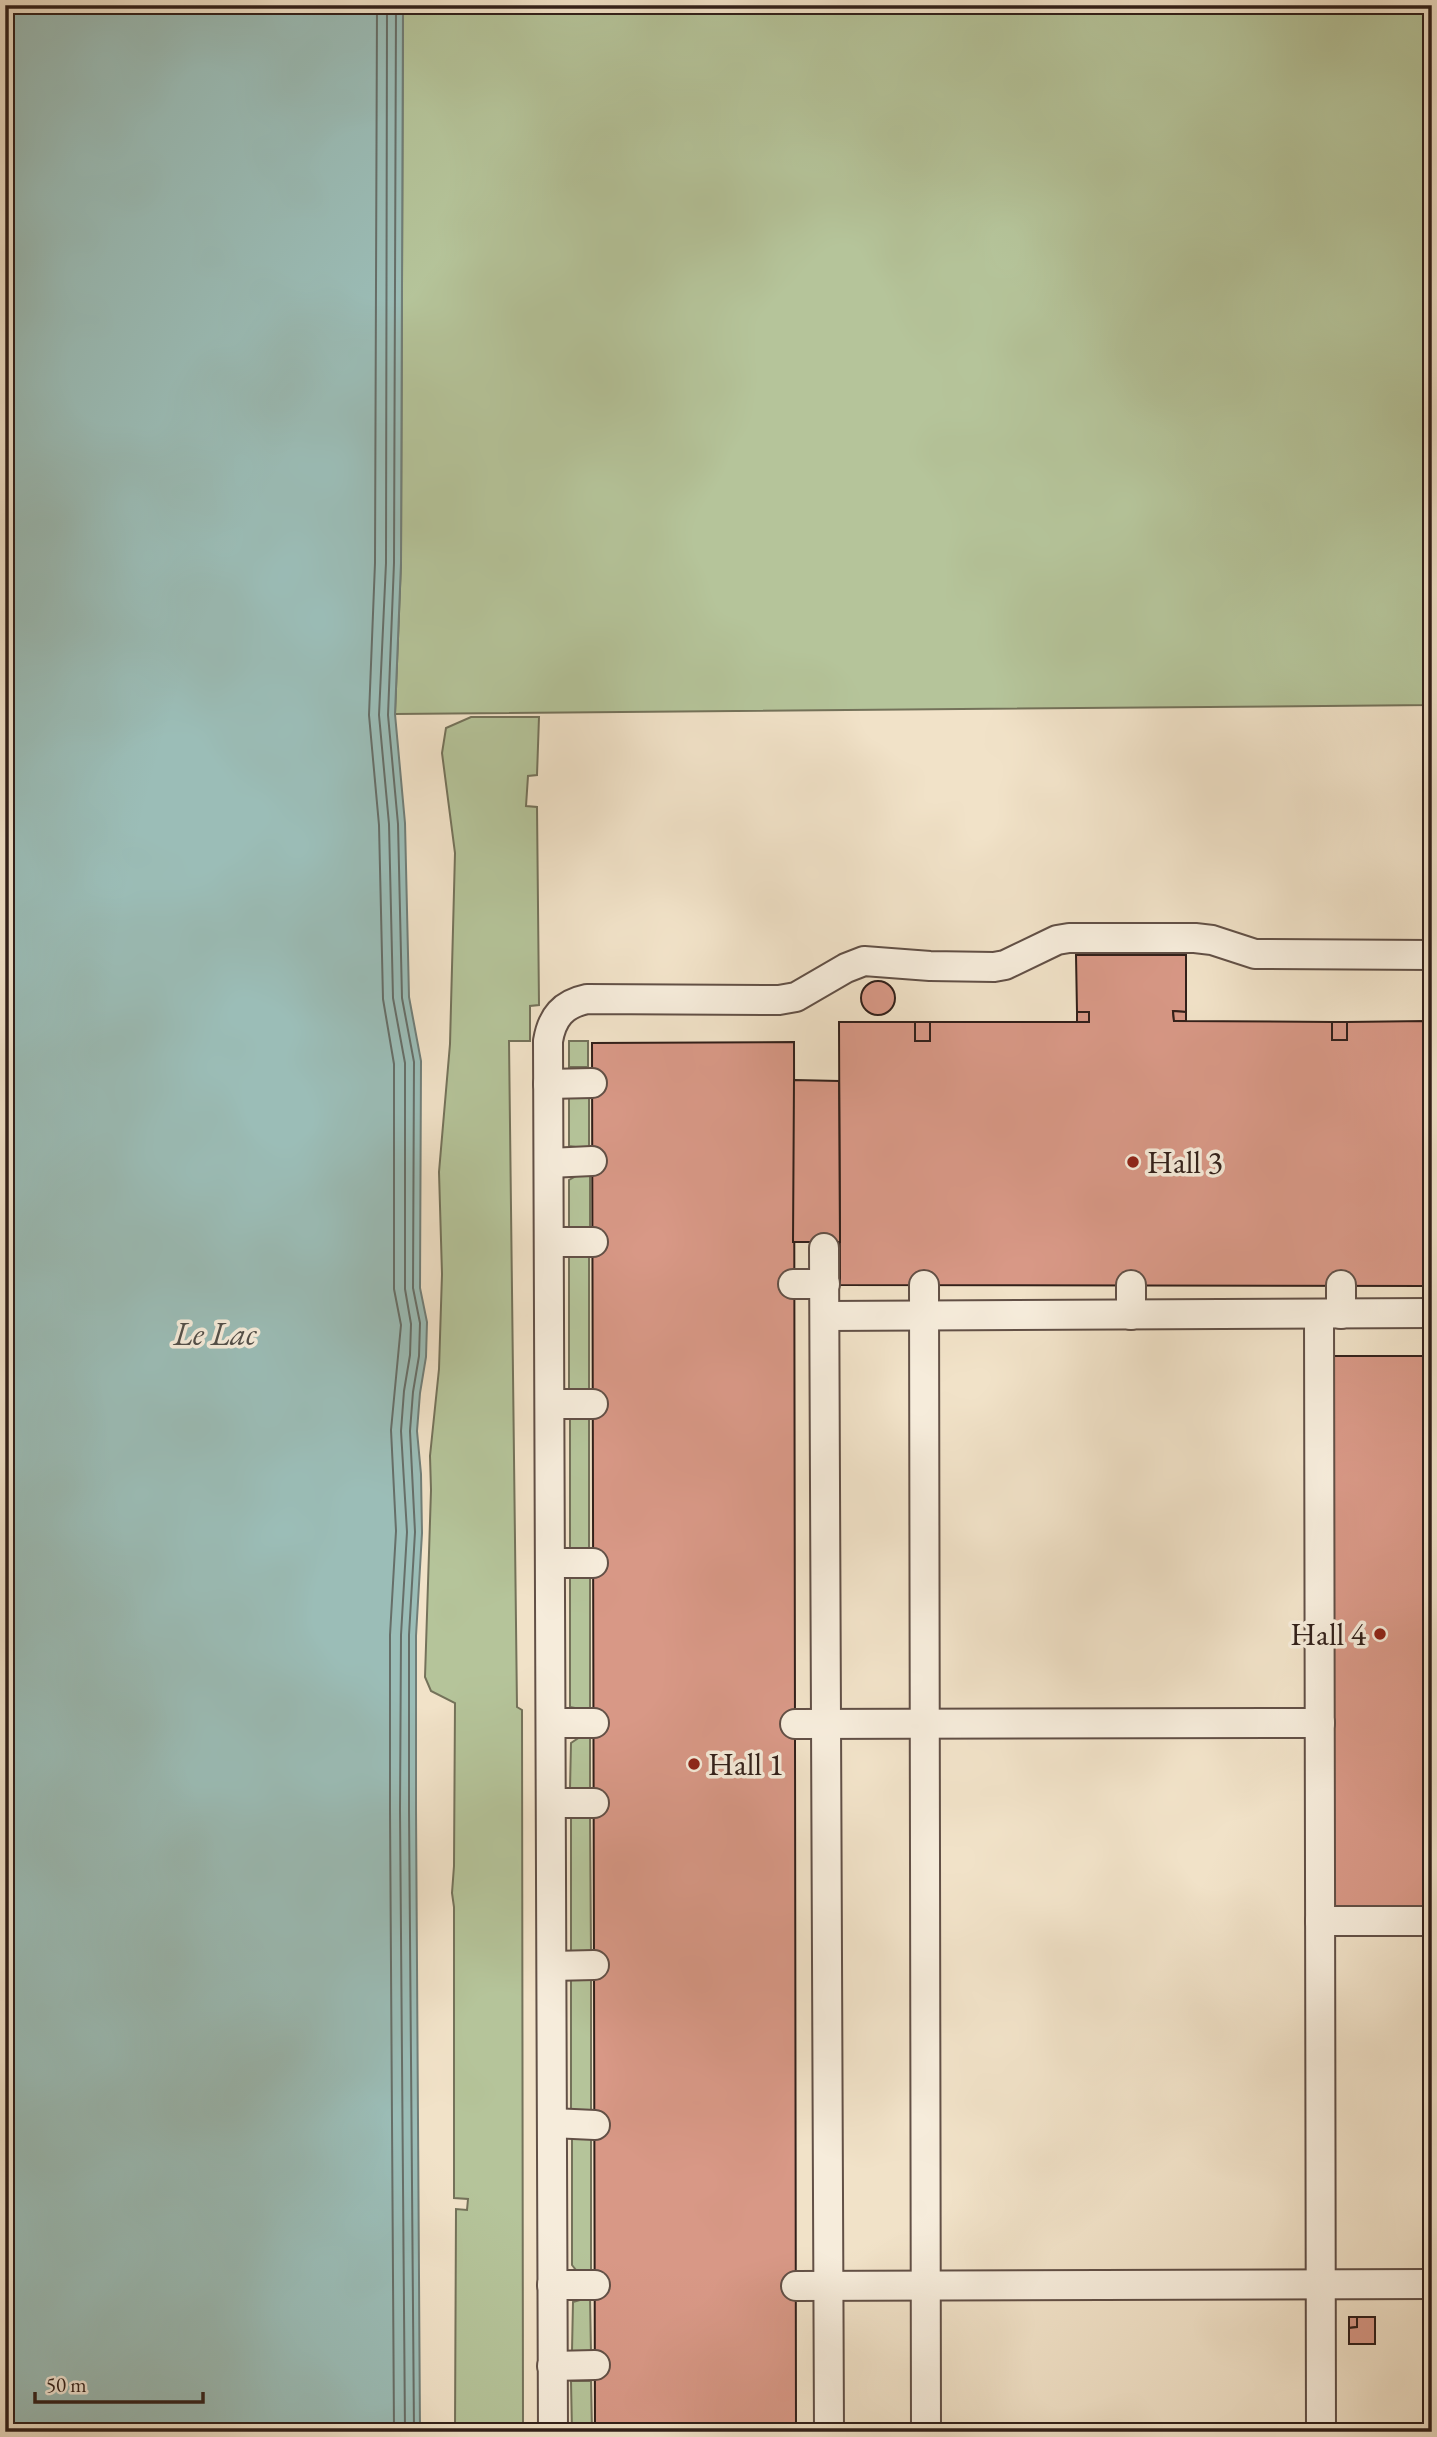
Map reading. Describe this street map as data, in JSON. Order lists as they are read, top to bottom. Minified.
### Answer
{"water":["Le Lac"],"places":["Hall 3","Hall 4","Hall 1"],"scale_bar":"50 m"}
